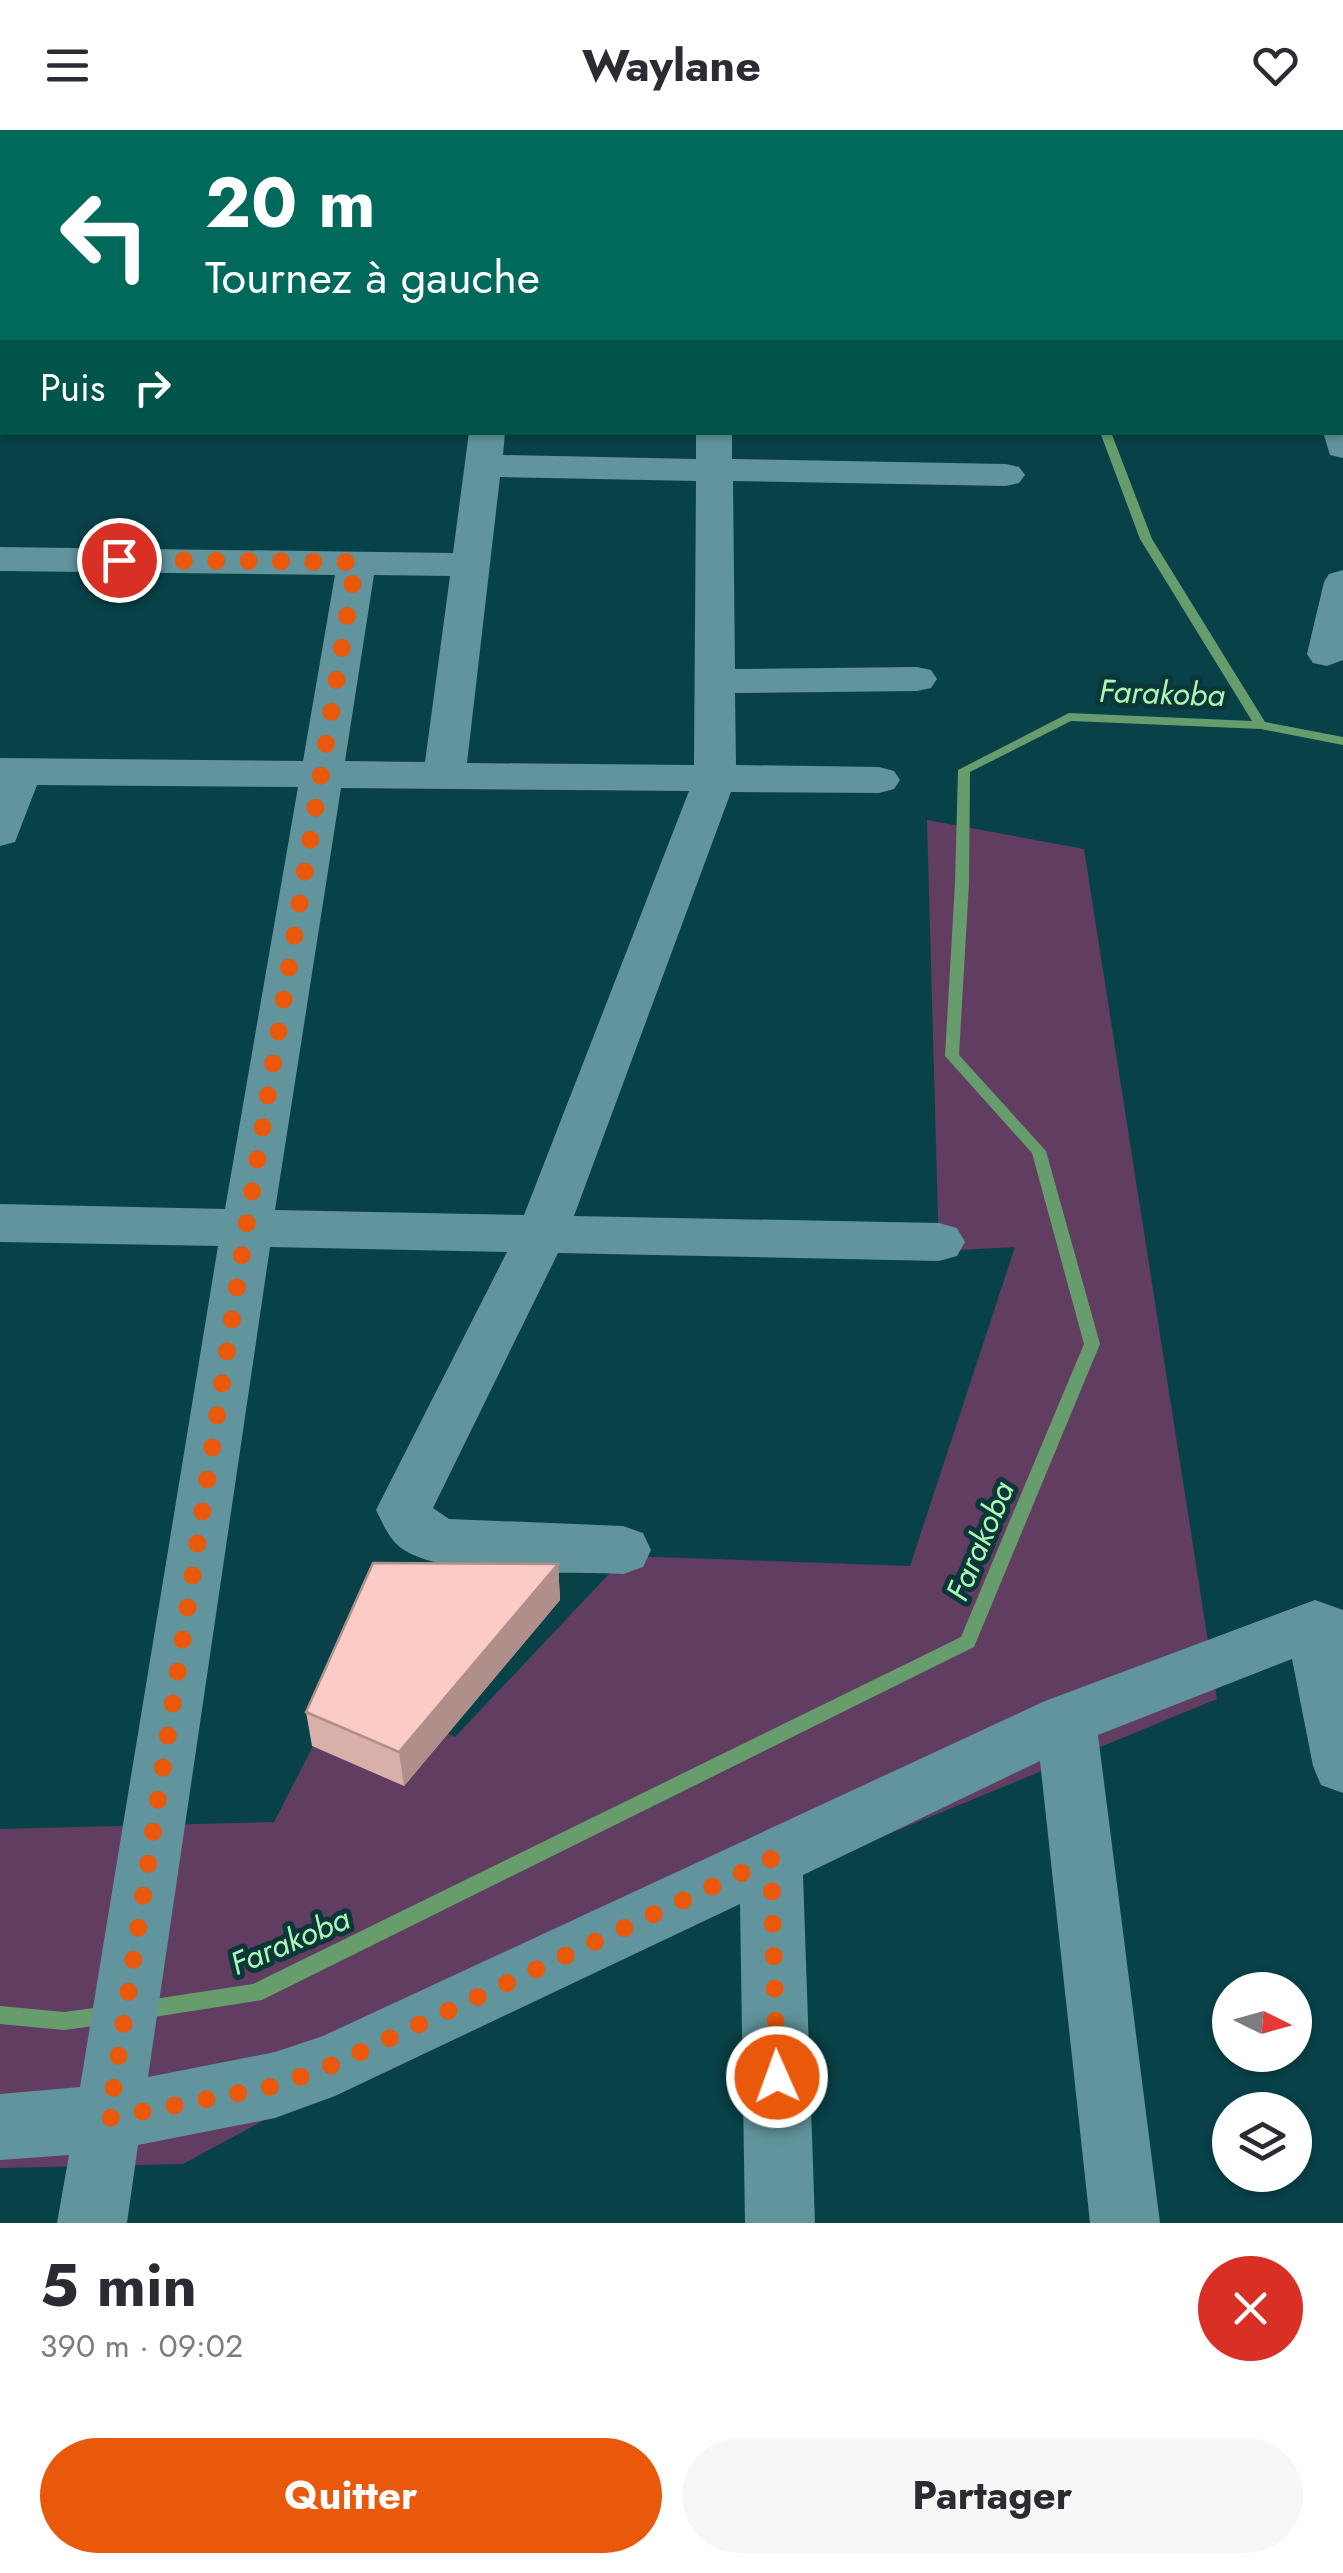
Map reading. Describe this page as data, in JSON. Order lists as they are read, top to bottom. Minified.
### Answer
{"water":["Farakoba"],"north":"right","page":{"header":"Waylane","turn":["20 m","Tournez à gauche"],"then":"Puis","heading":["5 min","390 m · 09:02"],"buttons":["Quitter","Partager"]}}
